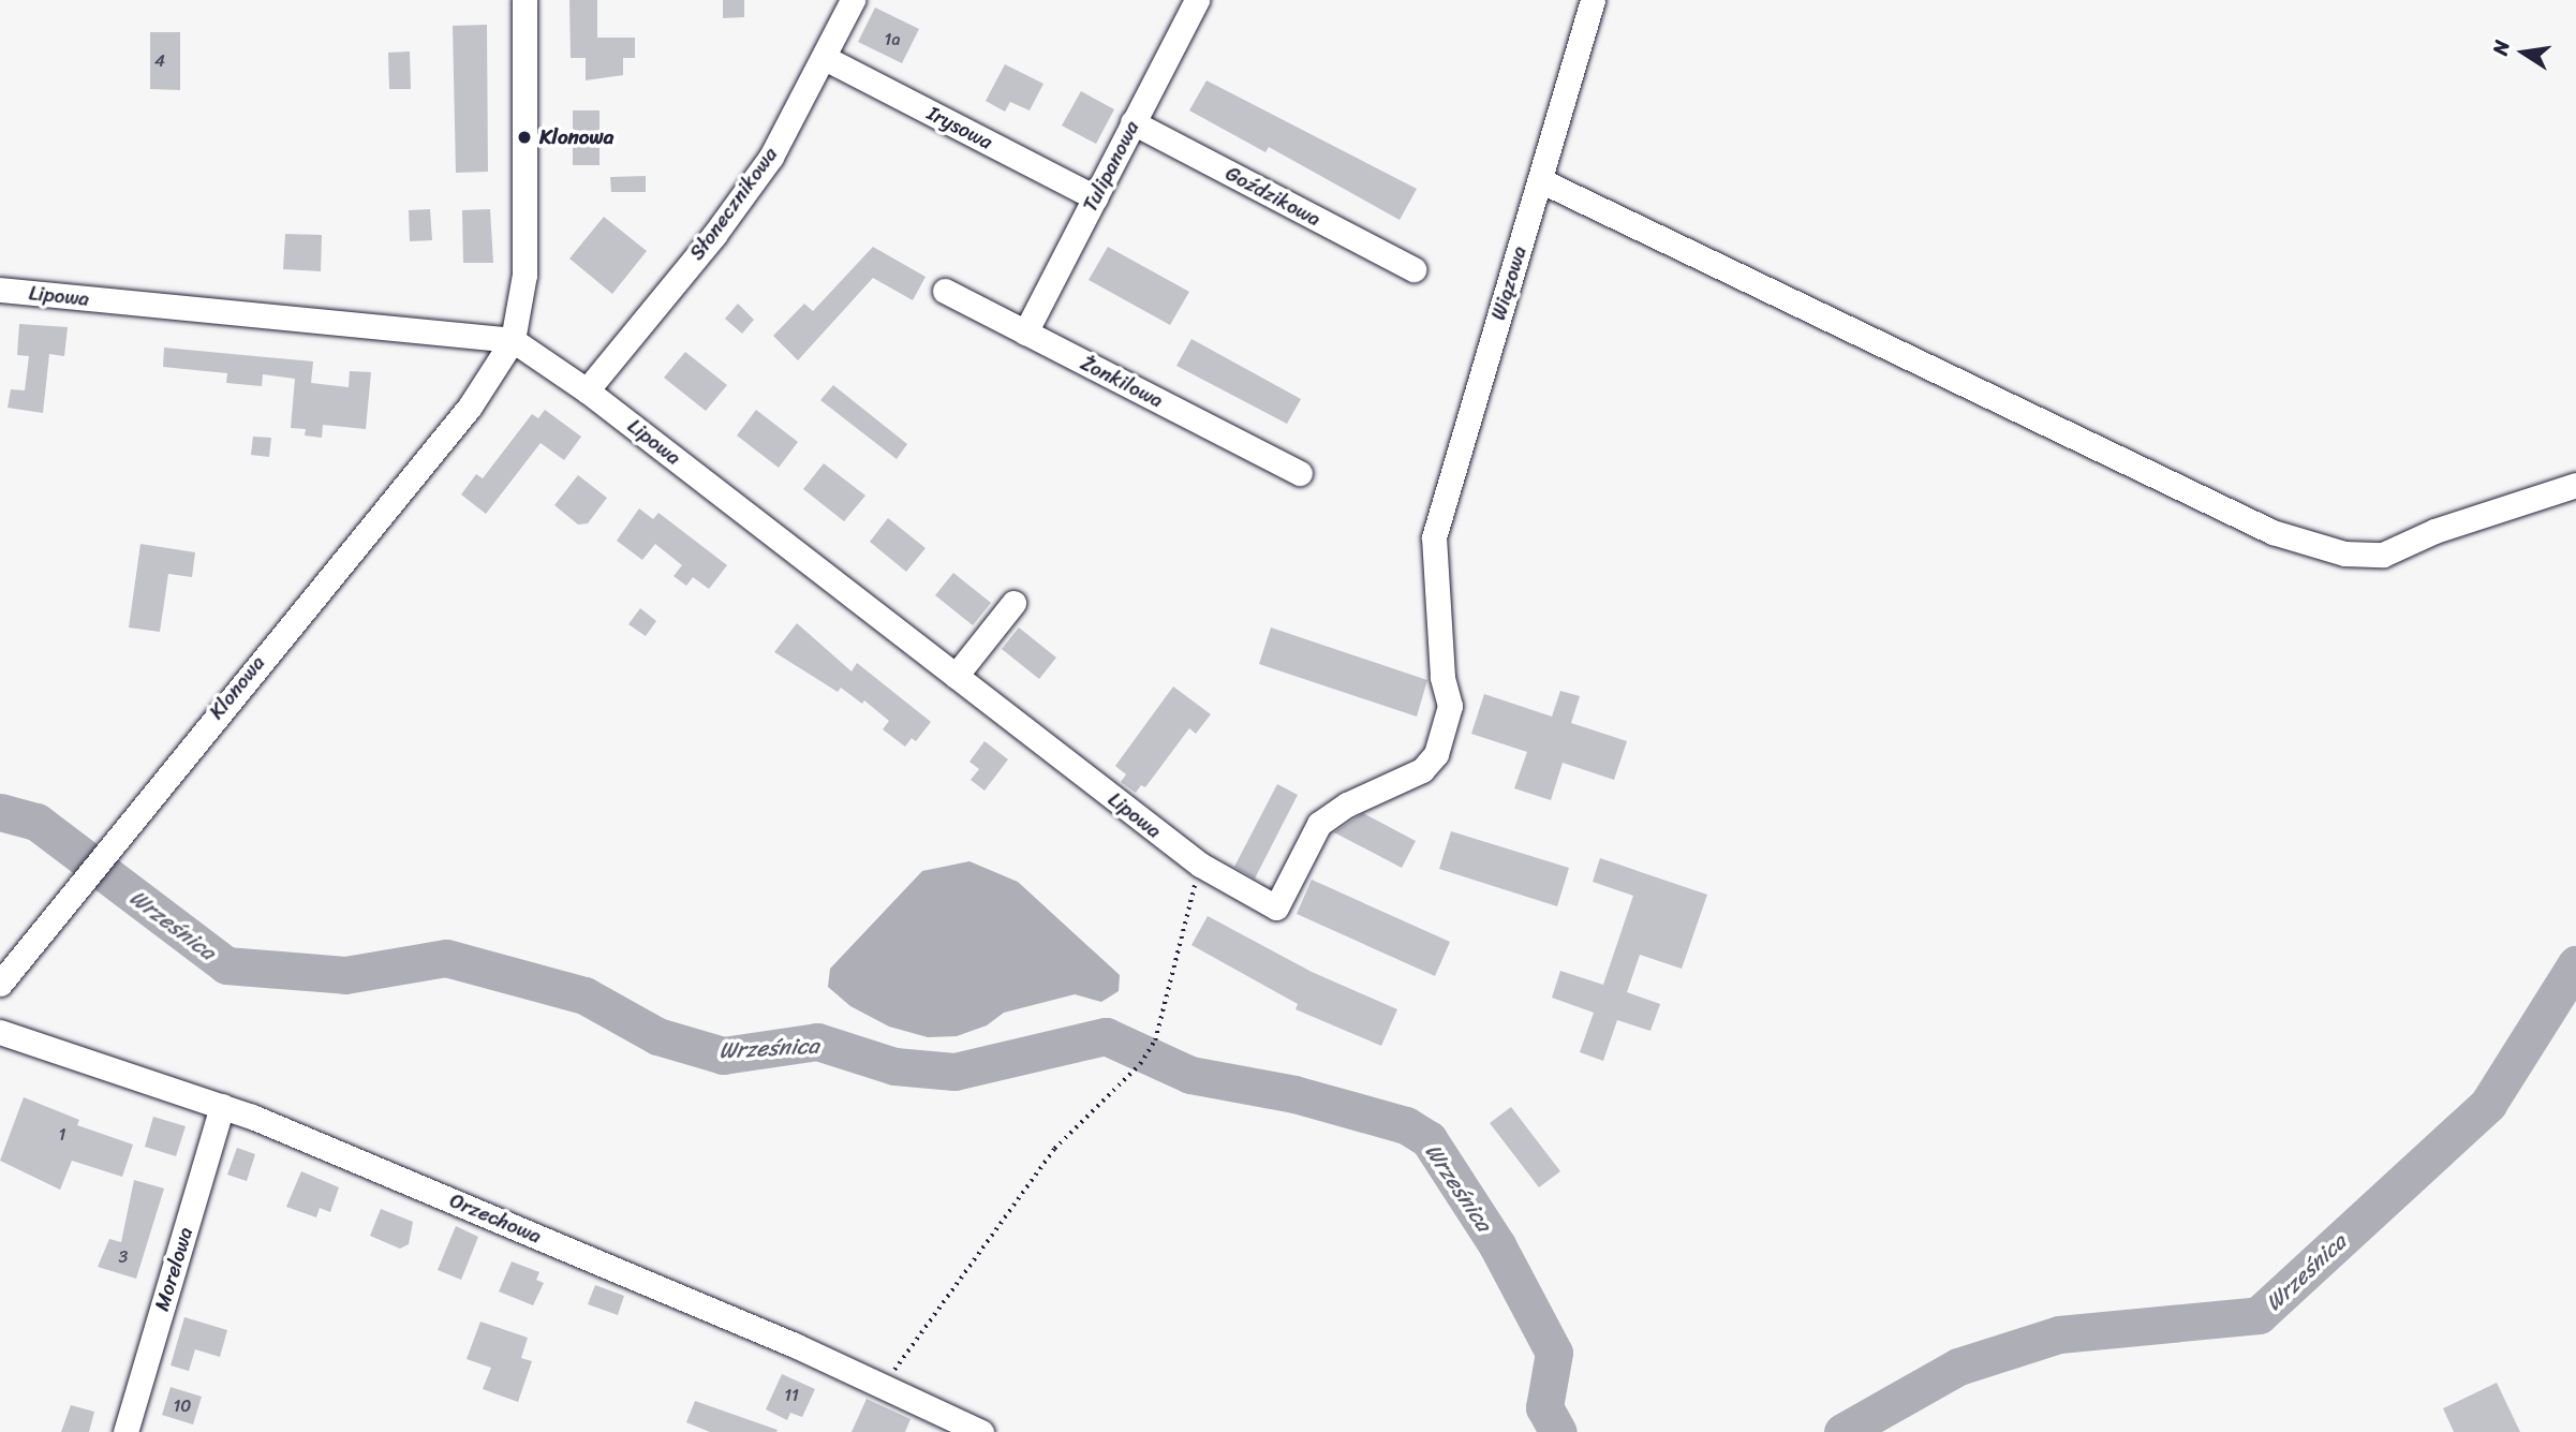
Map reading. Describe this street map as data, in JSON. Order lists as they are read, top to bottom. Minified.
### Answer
{"streets":{"street":["Irysowa","Tulipanowa","Goździkowa","Słonecznikowa","Wiązowa","Lipowa","Żonkilowa","Klonowa","Orzechowa","Morelowa"]},"crossings":[["Irysowa","Tulipanowa"],["Irysowa","Słonecznikowa"],["Tulipanowa","Goździkowa"],["Tulipanowa","Żonkilowa"],["Słonecznikowa","Lipowa"],["Wiązowa","Lipowa"],["Lipowa","Klonowa"],["Orzechowa","Morelowa"]],"water":["Wrześnica"],"places":["Klonowa"],"house_numbers":["1a","4","1","3","11","10"],"north":"left"}
